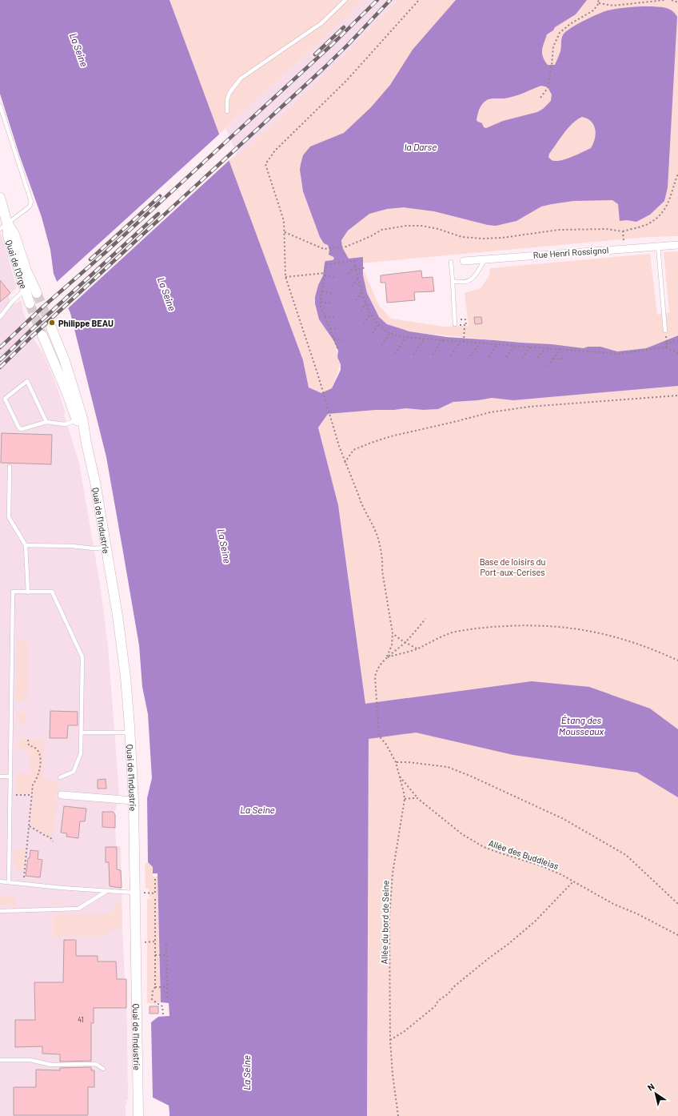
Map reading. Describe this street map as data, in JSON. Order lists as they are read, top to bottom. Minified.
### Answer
{"streets":{"main road":["Quai de l'Orge","Quai de l'Industrie"],"street":["Rue Henri Rossignol"],"path":["Allée des Buddleias","Allée du bord de Seine"]},"crossings":[["Allée des Buddleias","Allée du bord de Seine"]],"water":["La Seine","la Darse","Étang des Mousseaux"],"parks":["Base de loisirs du Port-aux-Cerises"],"places":["Philippe BEAU"],"house_numbers":["41"],"north":"top left"}
